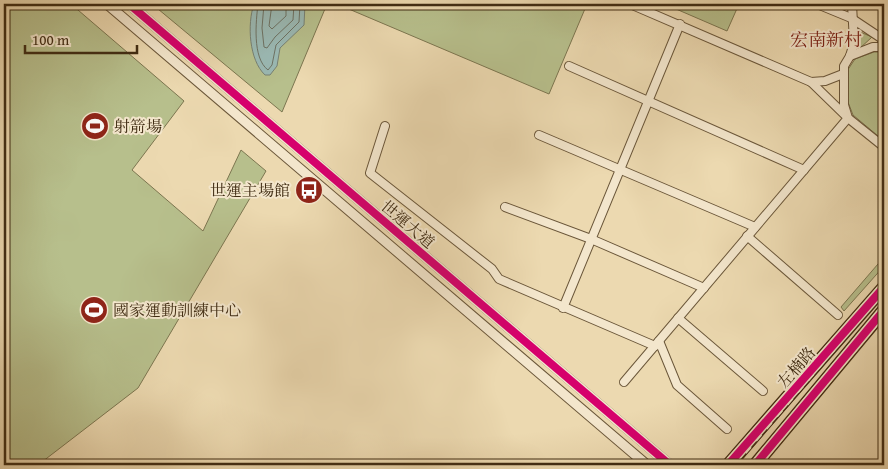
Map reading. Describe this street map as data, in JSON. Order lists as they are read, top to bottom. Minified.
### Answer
{"streets":{"main road":["左楠路"],"street":["世運大道"]},"districts":["宏南新村"],"places":{"sports":["射箭場","國家運動訓練中心"],"bus stop":["世運主場館"]},"scale_bar":"100 m"}
